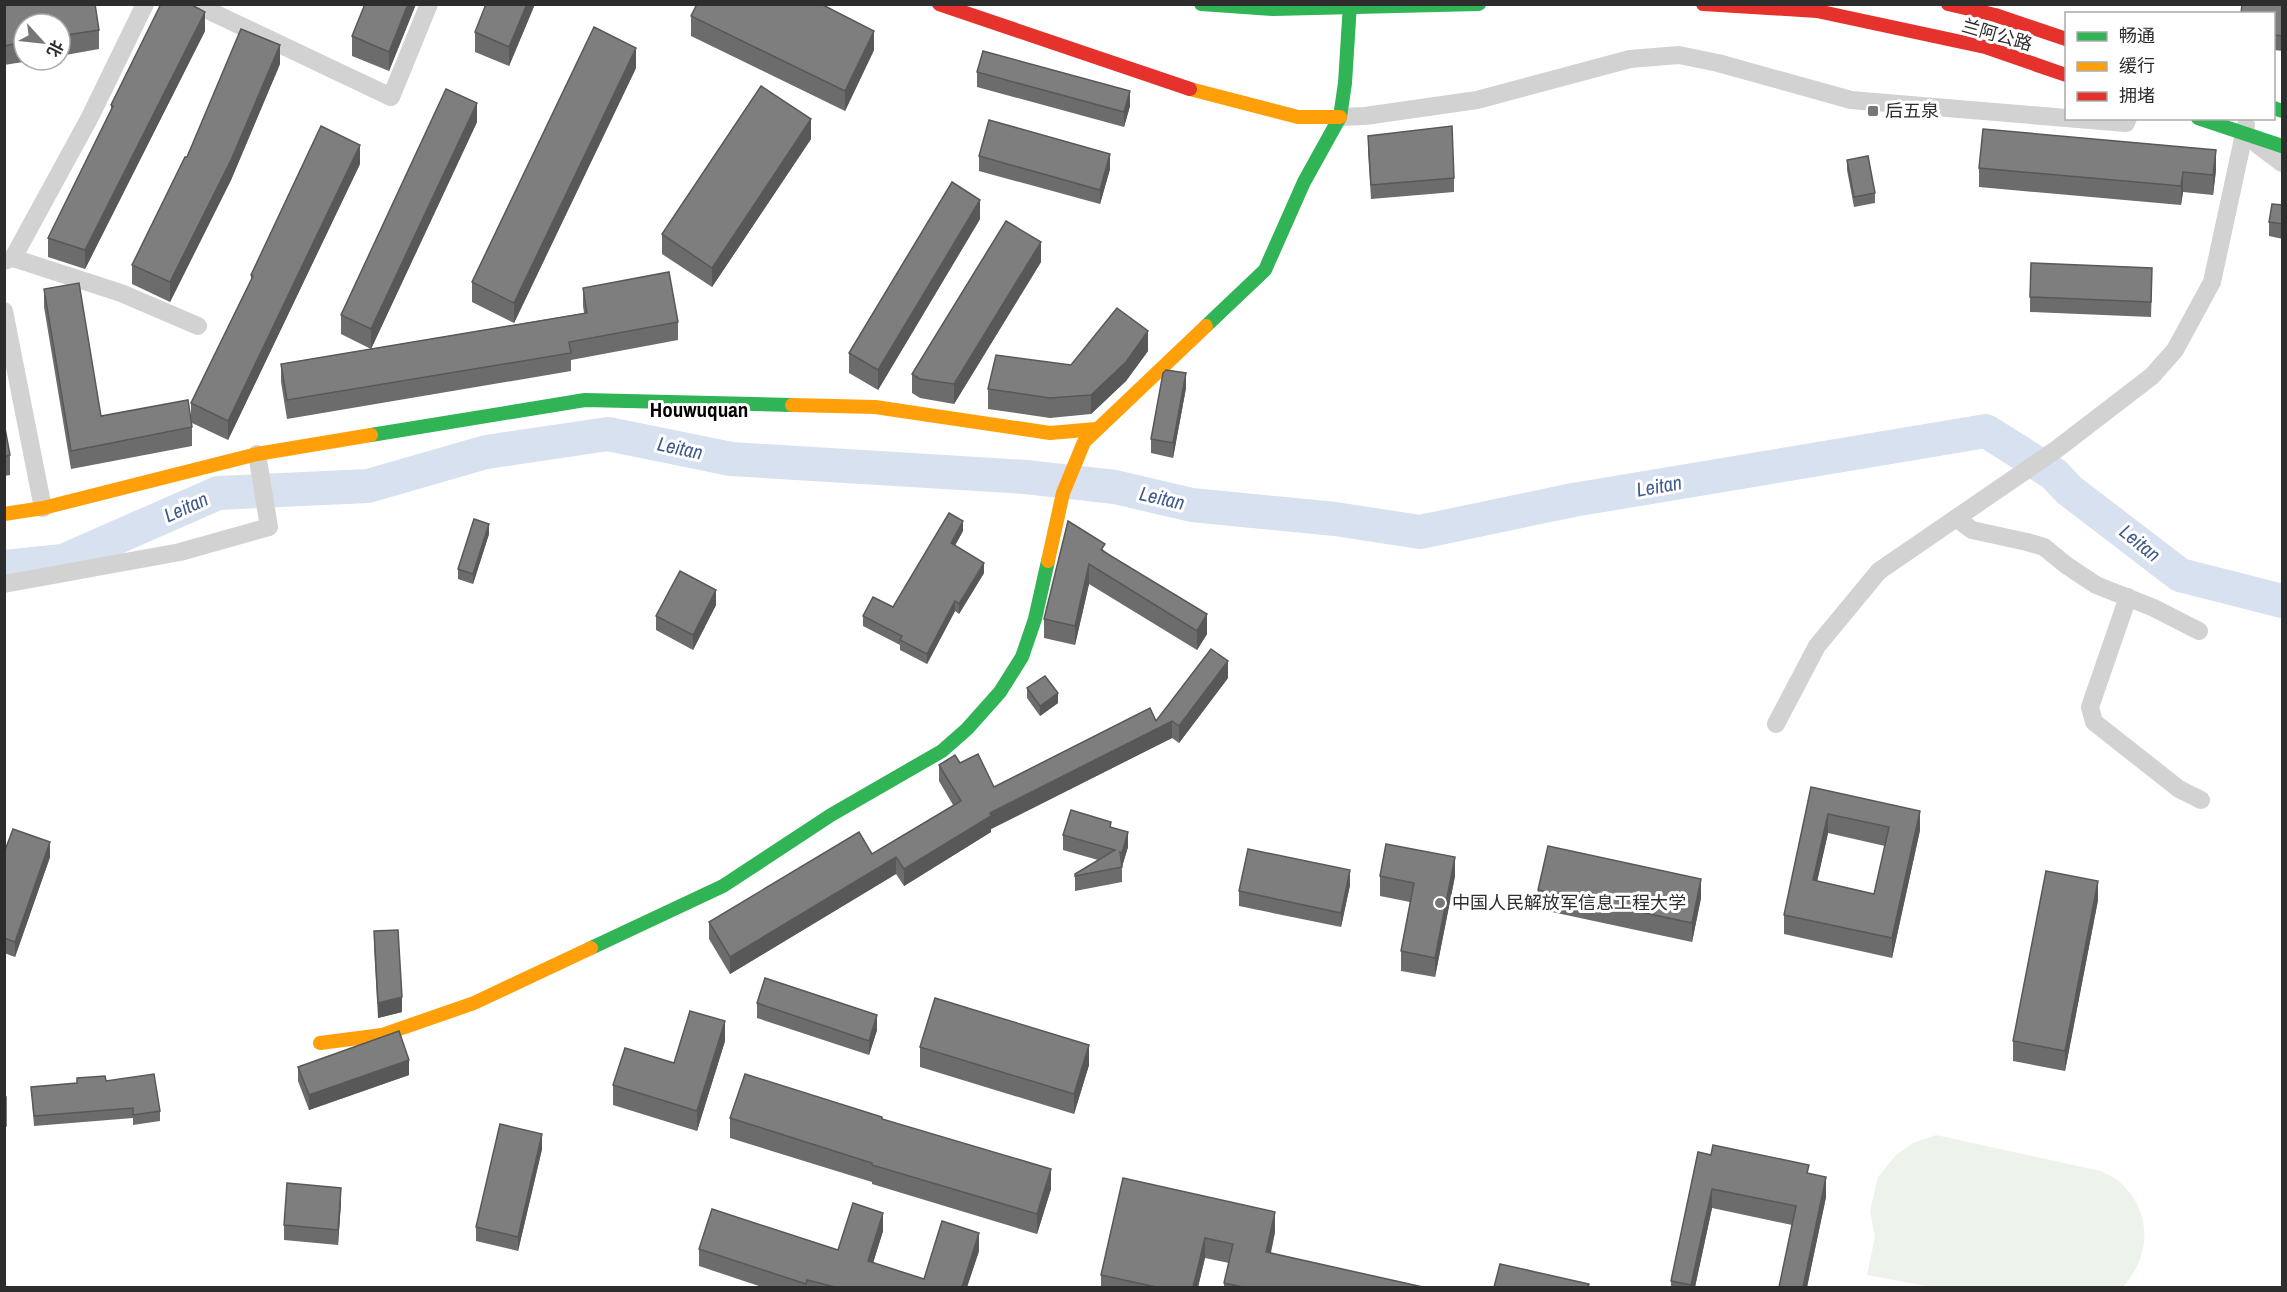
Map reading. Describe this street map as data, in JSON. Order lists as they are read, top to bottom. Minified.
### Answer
{"streets":{"main road":["兰阿公路"]},"districts":["Houwuquan"],"water":["Leitan"],"places":{"transit":["后五泉"],"other":["中国人民解放军信息工程大学"]},"legend":["畅通","缓行","拥堵"],"north":"bottom right"}
